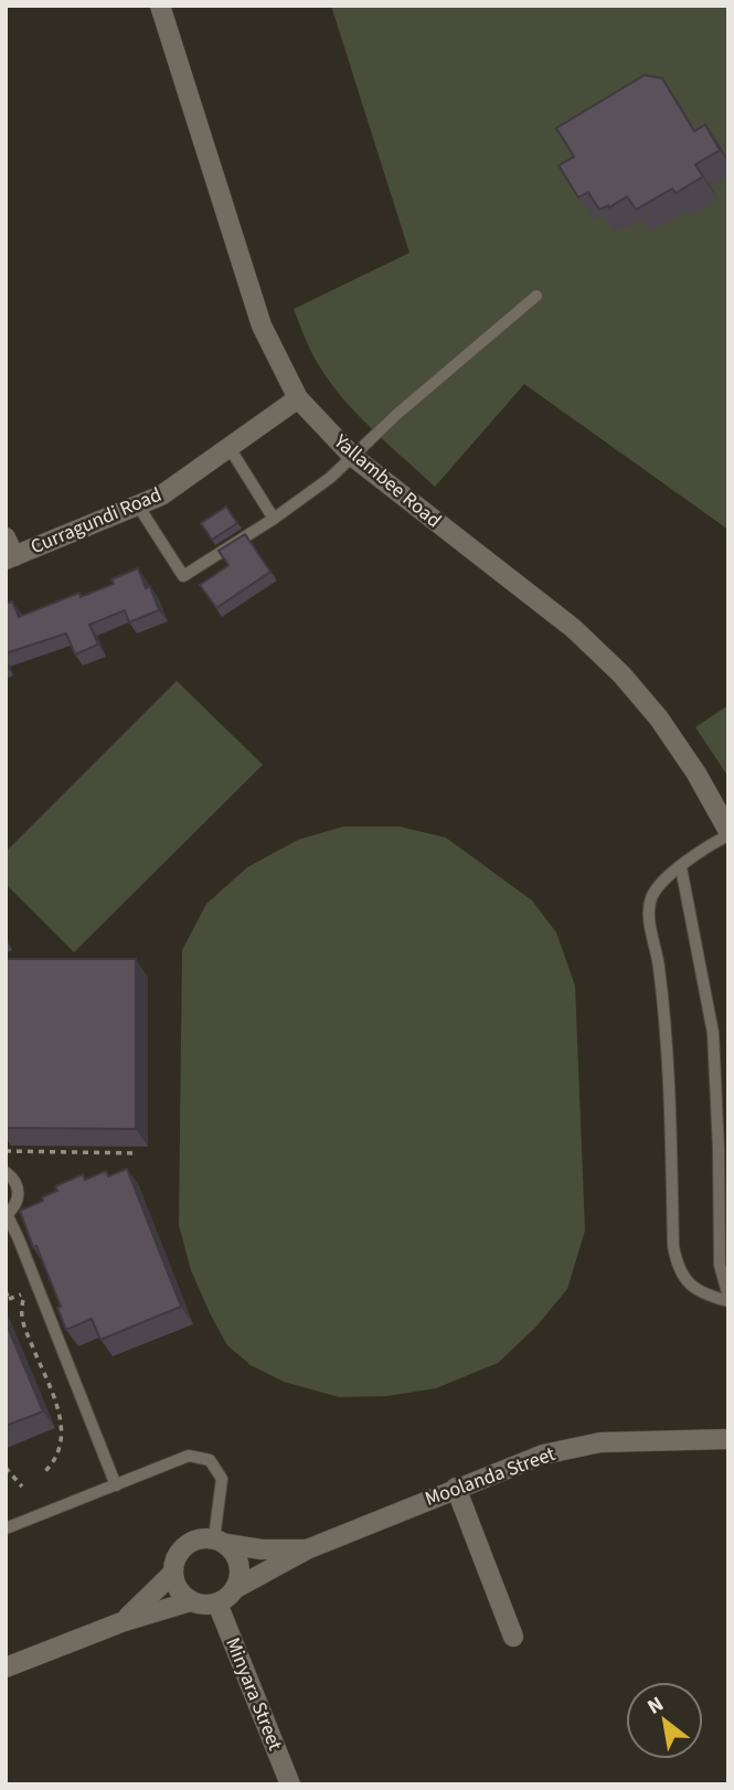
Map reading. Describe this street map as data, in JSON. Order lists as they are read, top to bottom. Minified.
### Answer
{"streets":{"street":["Yallambee Road","Curragundi Road","Moolanda Street","Minyara Street"]},"crossings":[["Yallambee Road","Curragundi Road"],["Moolanda Street","Minyara Street"]],"north":"top left"}
